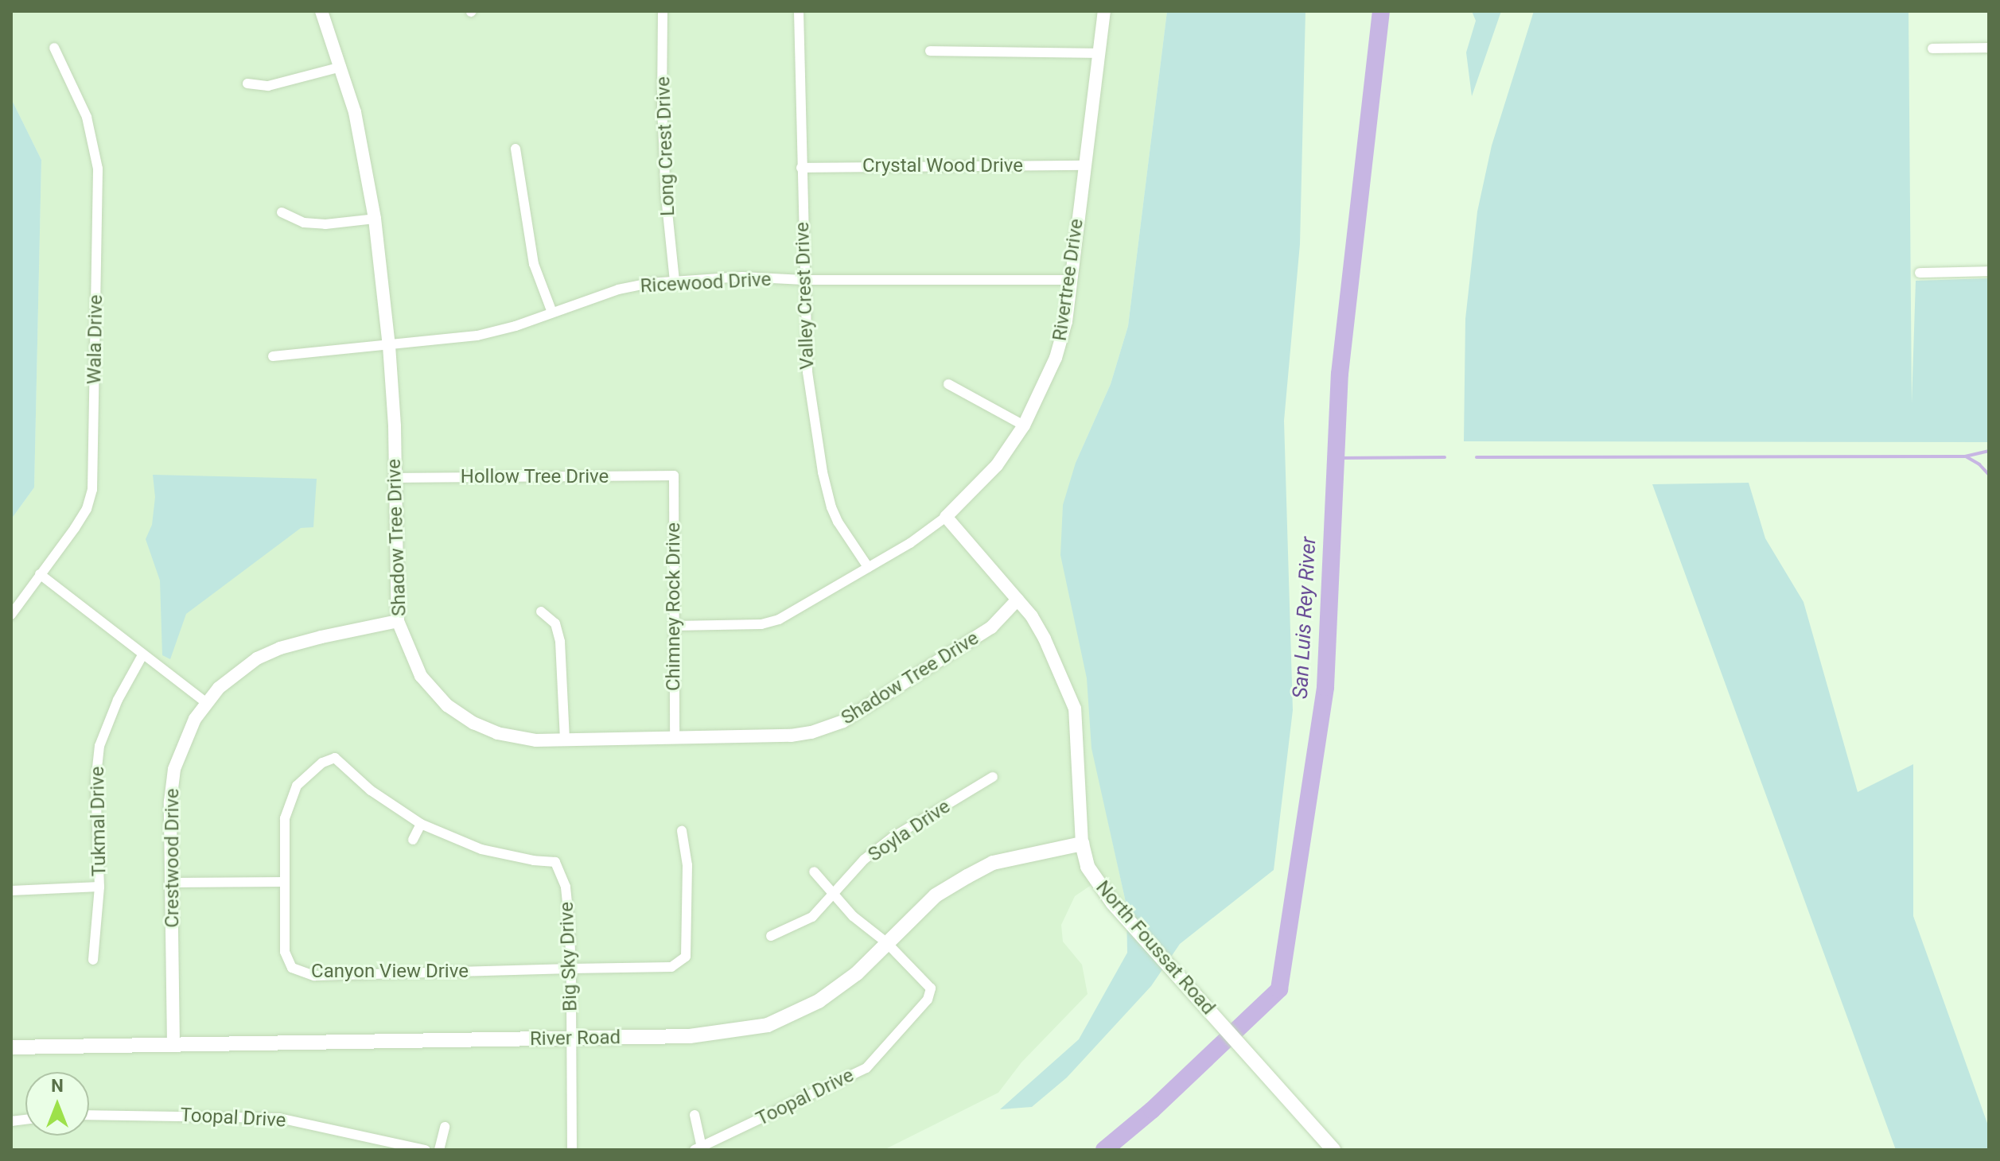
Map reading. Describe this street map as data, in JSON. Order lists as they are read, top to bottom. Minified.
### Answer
{"streets":{"main road":["North Foussat Road","River Road"],"street":["Long Crest Drive","Crystal Wood Drive","Rivertree Drive","Ricewood Drive","Valley Crest Drive","Wala Drive","Hollow Tree Drive","Shadow Tree Drive","Chimney Rock Drive","Tukmal Drive","Soyla Drive","Crestwood Drive","Big Sky Drive","Canyon View Drive","Toopal Drive"]},"crossings":[["Long Crest Drive","Ricewood Drive"],["Crystal Wood Drive","Rivertree Drive"],["Crystal Wood Drive","Valley Crest Drive"],["Rivertree Drive","Ricewood Drive"],["Rivertree Drive","Valley Crest Drive"],["Rivertree Drive","Chimney Rock Drive"],["Rivertree Drive","North Foussat Road"],["Ricewood Drive","Valley Crest Drive"],["Ricewood Drive","Shadow Tree Drive"],["Hollow Tree Drive","Shadow Tree Drive"],["Hollow Tree Drive","Chimney Rock Drive"],["Shadow Tree Drive","Chimney Rock Drive"],["Shadow Tree Drive","Crestwood Drive"],["Shadow Tree Drive","North Foussat Road"],["Crestwood Drive","River Road"],["North Foussat Road","River Road"],["Big Sky Drive","Canyon View Drive"],["Big Sky Drive","River Road"],["River Road","Toopal Drive"]],"water":["San Luis Rey River"],"north":"top"}
